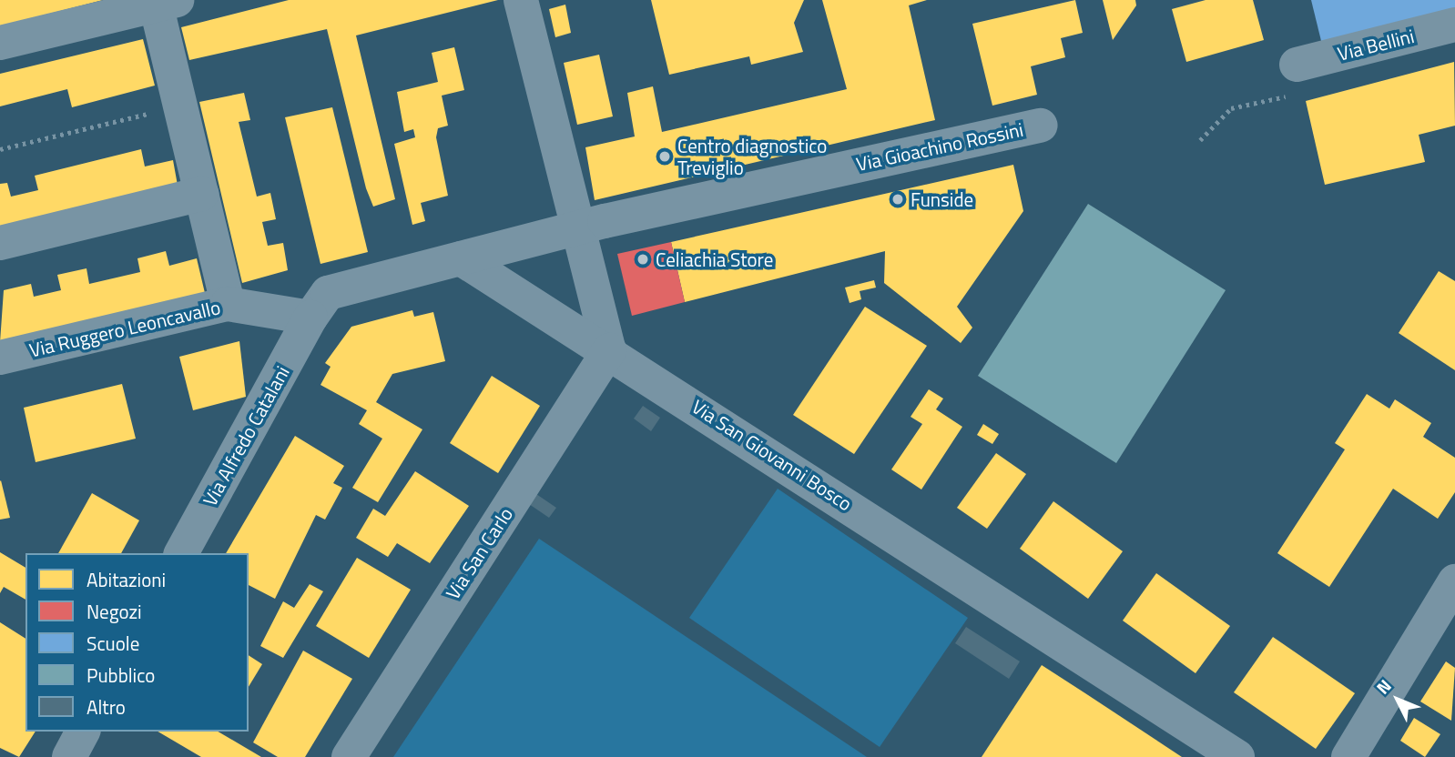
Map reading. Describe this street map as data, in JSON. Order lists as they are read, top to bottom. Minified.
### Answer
{"streets":{"street":["Via Bellini","Via Gioachino Rossini","Via Ruggero Leoncavallo","Via Alfredo Catalani","Via San Giovanni Bosco","Via San Carlo"]},"crossings":[["Via Ruggero Leoncavallo","Via Alfredo Catalani"],["Via San Giovanni Bosco","Via San Carlo"]],"places":["Centro diagnostico Treviglio","Funside","Celiachia Store"],"legend":["Abitazioni","Negozi","Scuole","Pubblico","Altro"],"north":"top left"}
